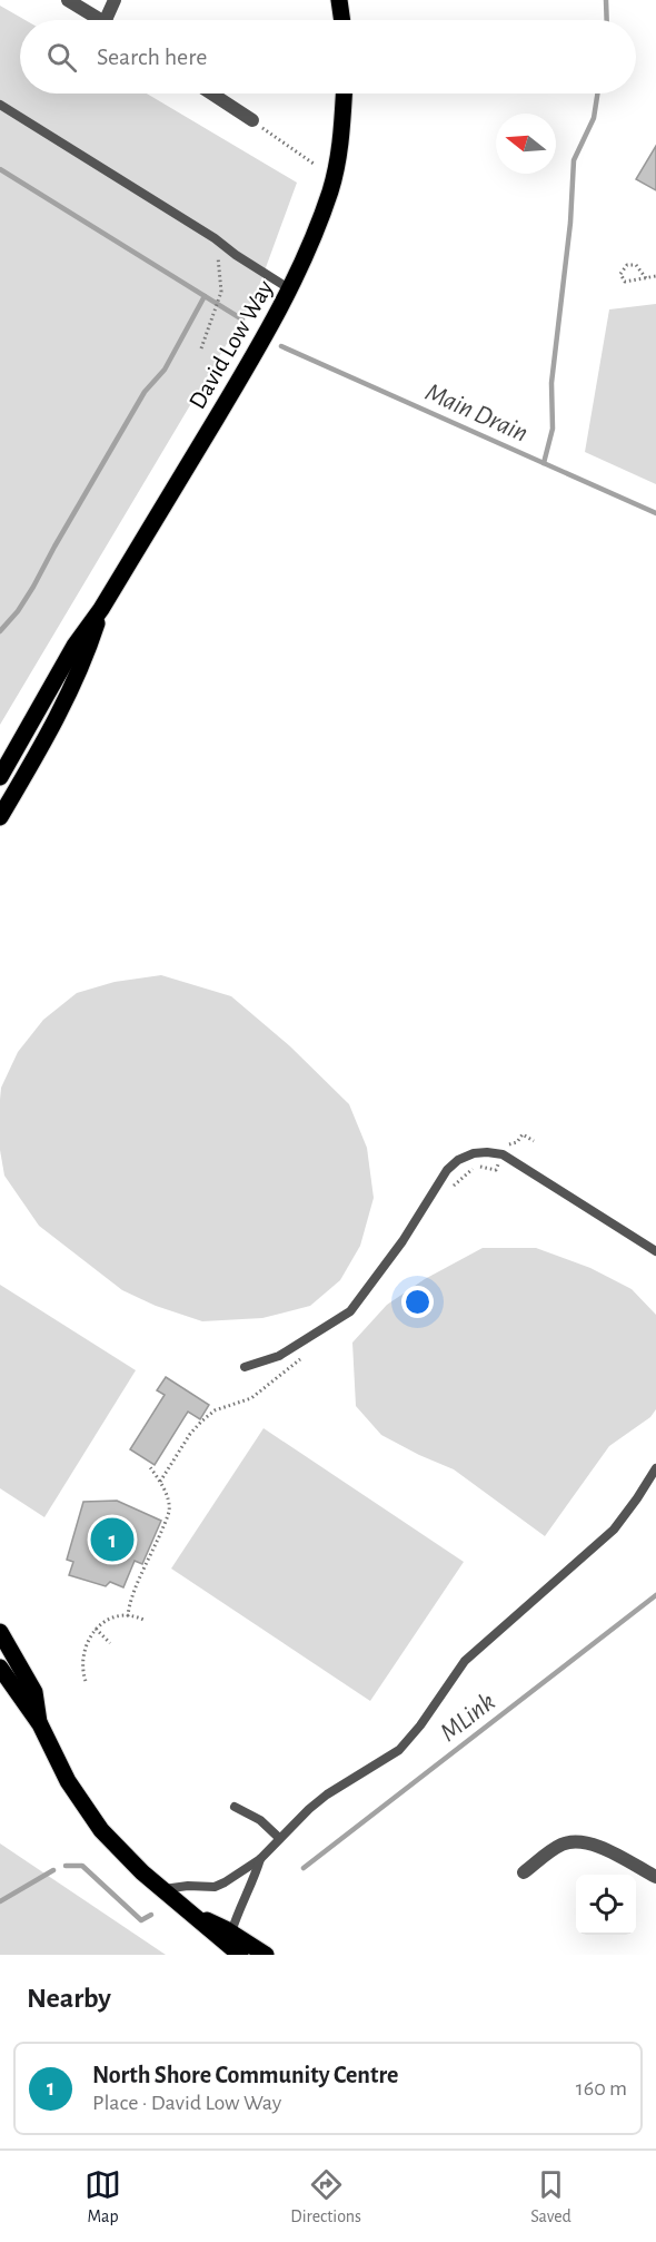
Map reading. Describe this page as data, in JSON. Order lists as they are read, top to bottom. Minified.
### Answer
{"streets":{"main road":["David Low Way"]},"water":["Main Drain","MLink"],"north":"left","page":{"search":"Search here","pins":"1","heading":"Nearby","list":[{"mark":"1","name":"North Shore Community Centre","note":"Place · David Low Way","value":"160 m"}],"nav":["Map","Directions","Saved"]}}
